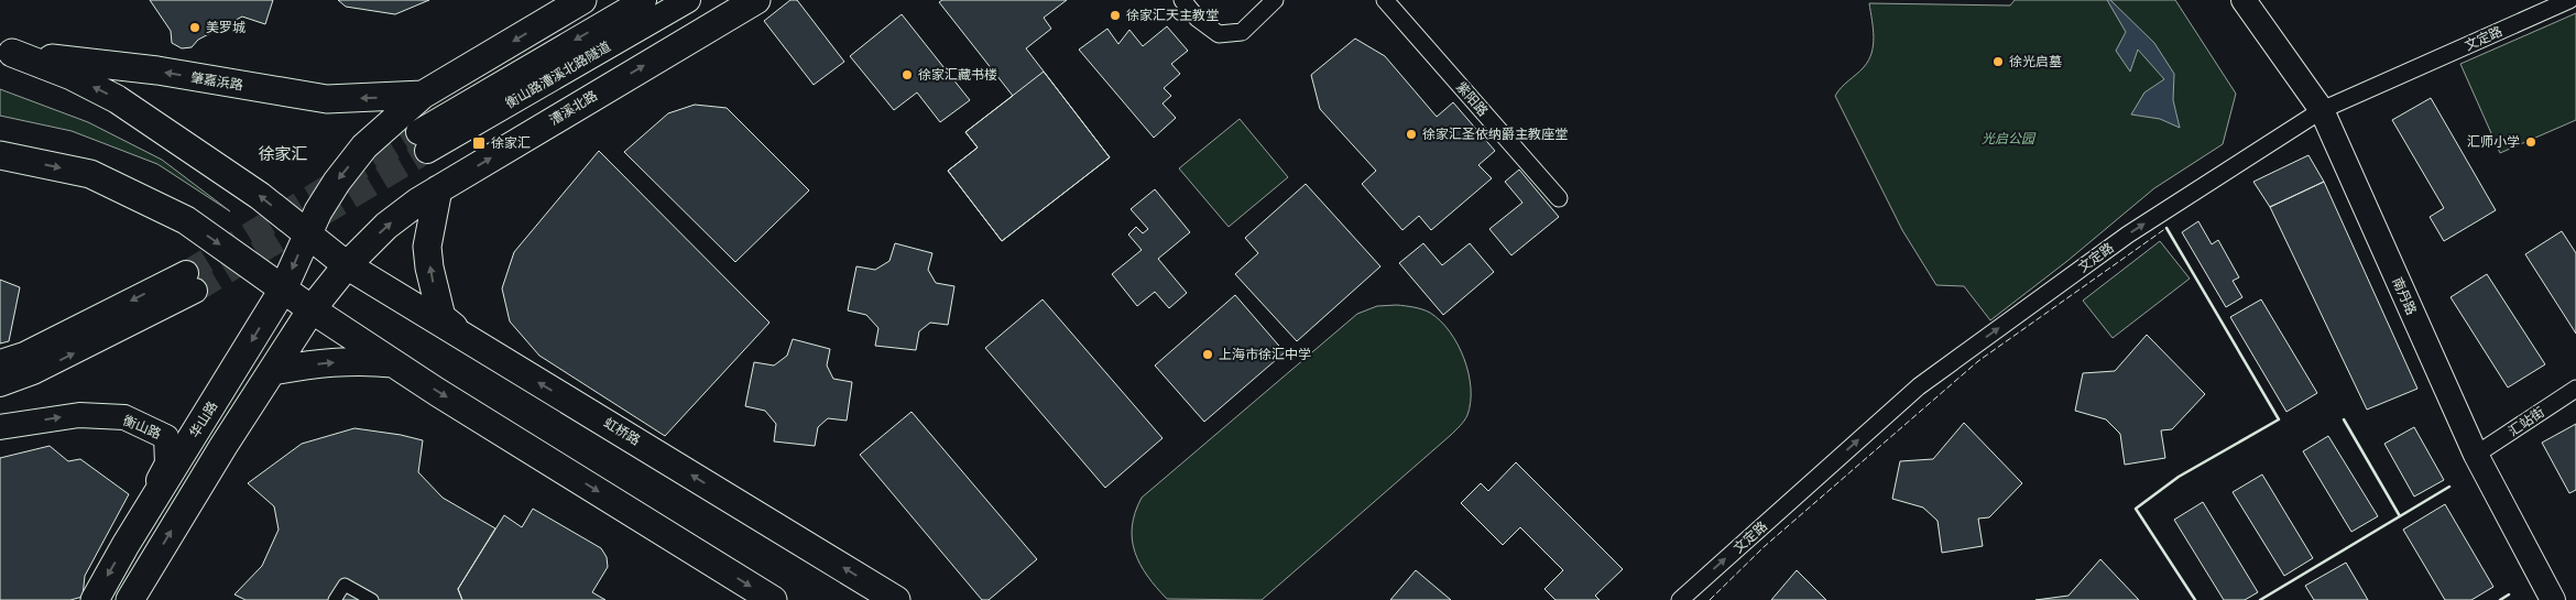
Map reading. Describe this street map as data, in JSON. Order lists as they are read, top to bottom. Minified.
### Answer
{"streets":{"main road":["衡山路漕溪北路隧道","肇嘉浜路","漕溪北路","南丹路","华山路","衡山路","虹桥路"],"street":["文定路","紫阳路","汇站街"]},"crossings":[["文定路","南丹路"],["肇嘉浜路","漕溪北路"],["肇嘉浜路","华山路"],["肇嘉浜路","虹桥路"],["漕溪北路","虹桥路"],["南丹路","汇站街"],["华山路","衡山路"]],"one_way":["文定路"],"districts":["徐家汇"],"parks":["光启公园"],"places":{"other":["徐家汇天主教堂","美罗城","徐光启墓","徐家汇藏书楼","徐家汇圣依纳爵主教座堂","汇师小学","上海市徐汇中学"],"transit":["徐家汇"]}}
